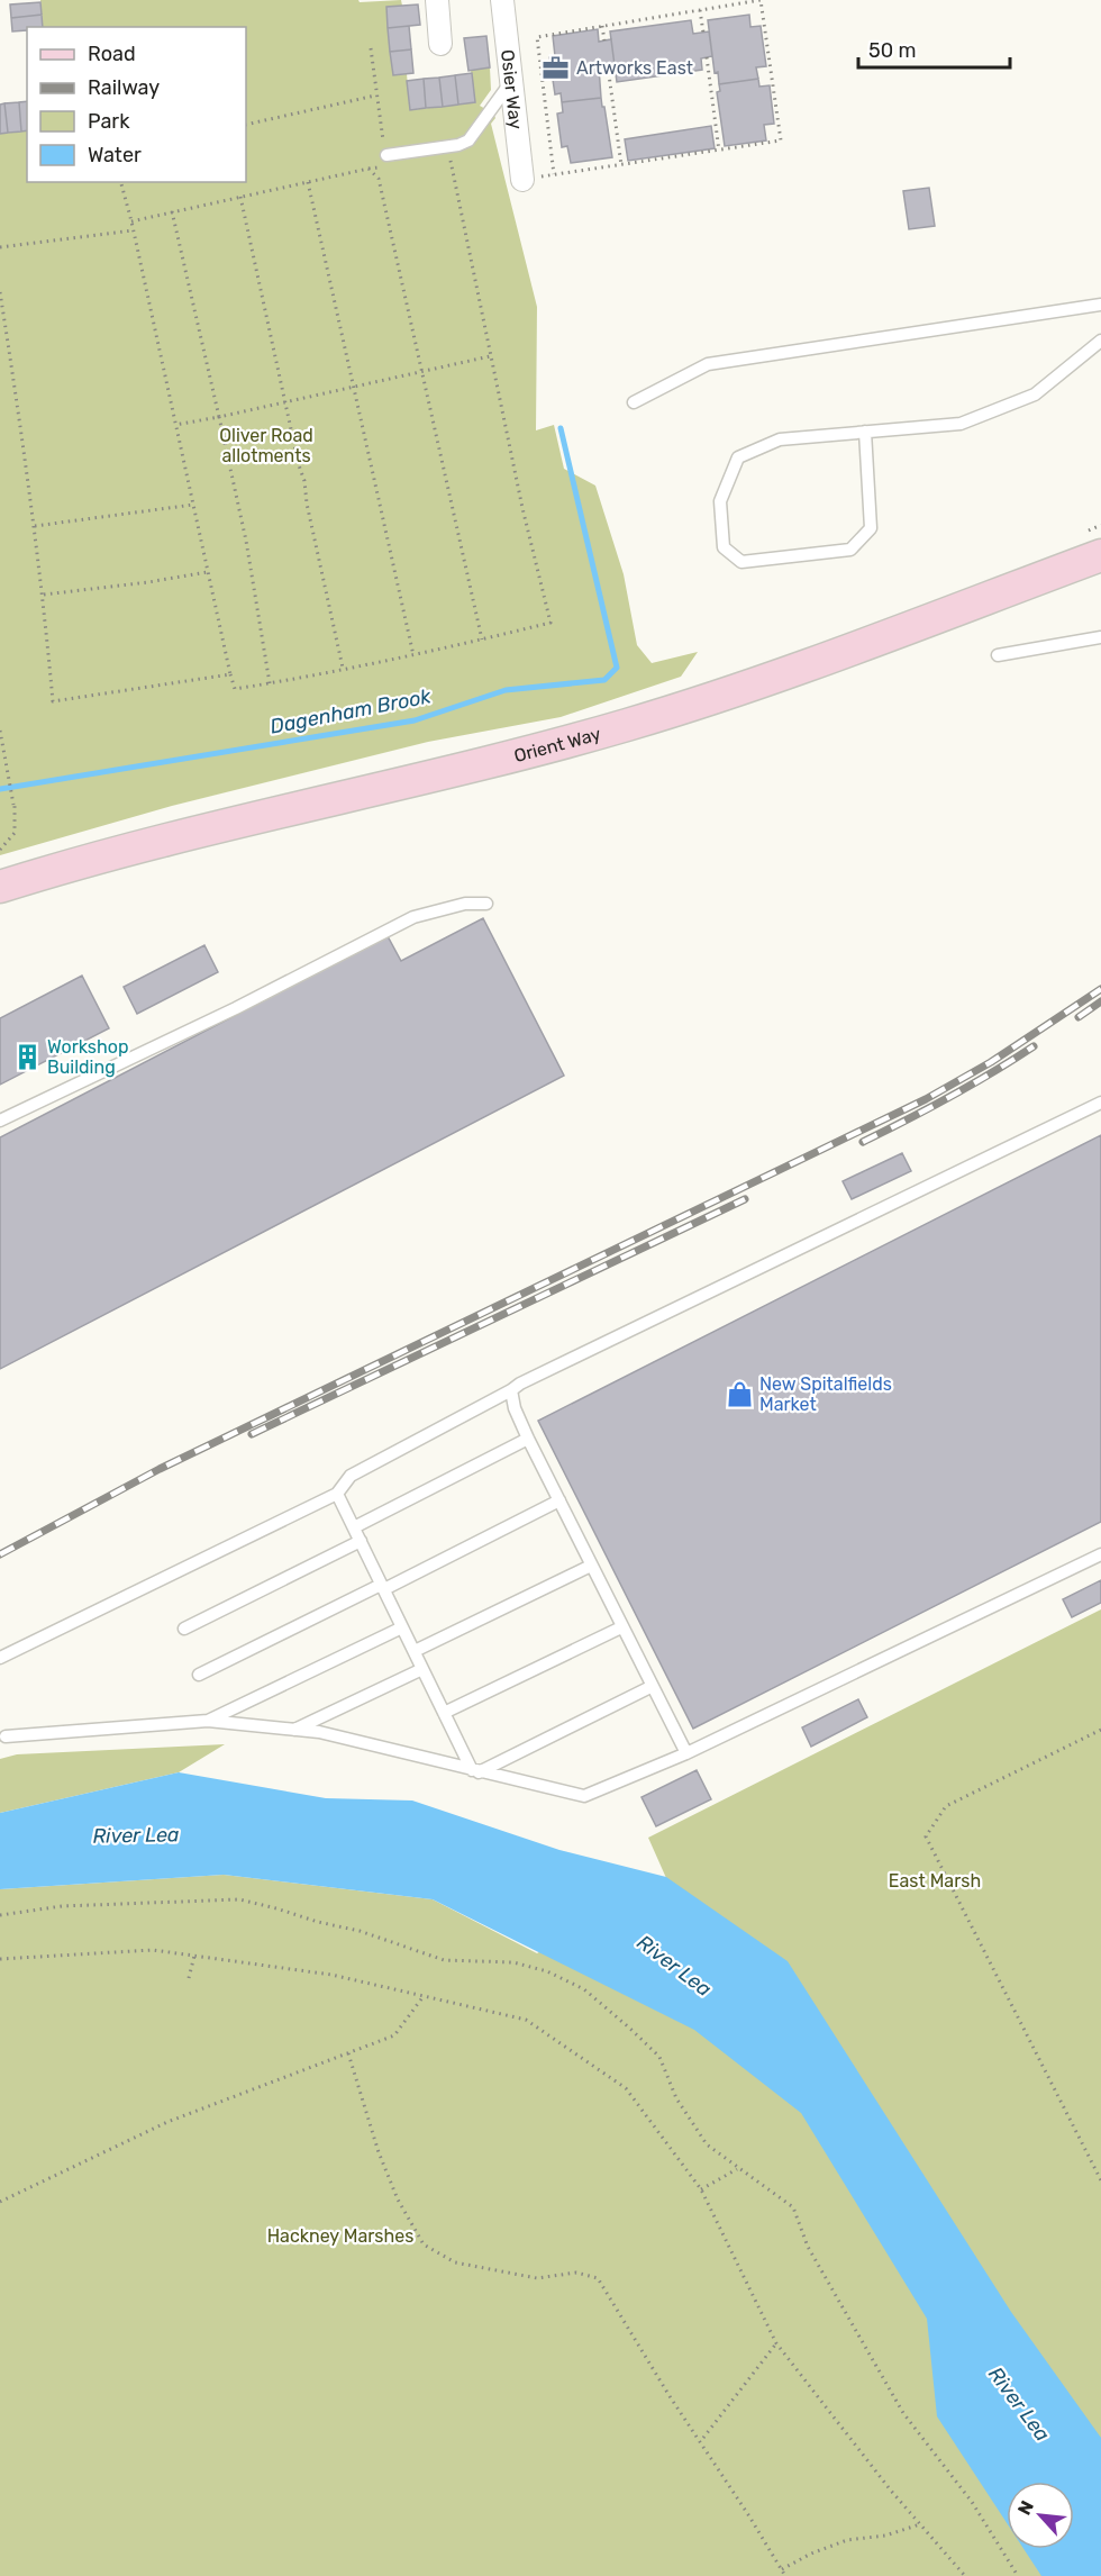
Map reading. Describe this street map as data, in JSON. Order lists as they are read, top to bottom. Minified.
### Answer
{"streets":{"street":["Osier Way","Orient Way"]},"water":["Dagenham Brook","River Lea"],"parks":["Oliver Road allotments","East Marsh","Hackney Marshes"],"places":{"office":["Artworks East"],"building":["Workshop Building"],"shop":["New Spitalfields Market"]},"legend":["Road","Railway","Park","Water"],"scale_bar":"50 m","north":"top left"}
